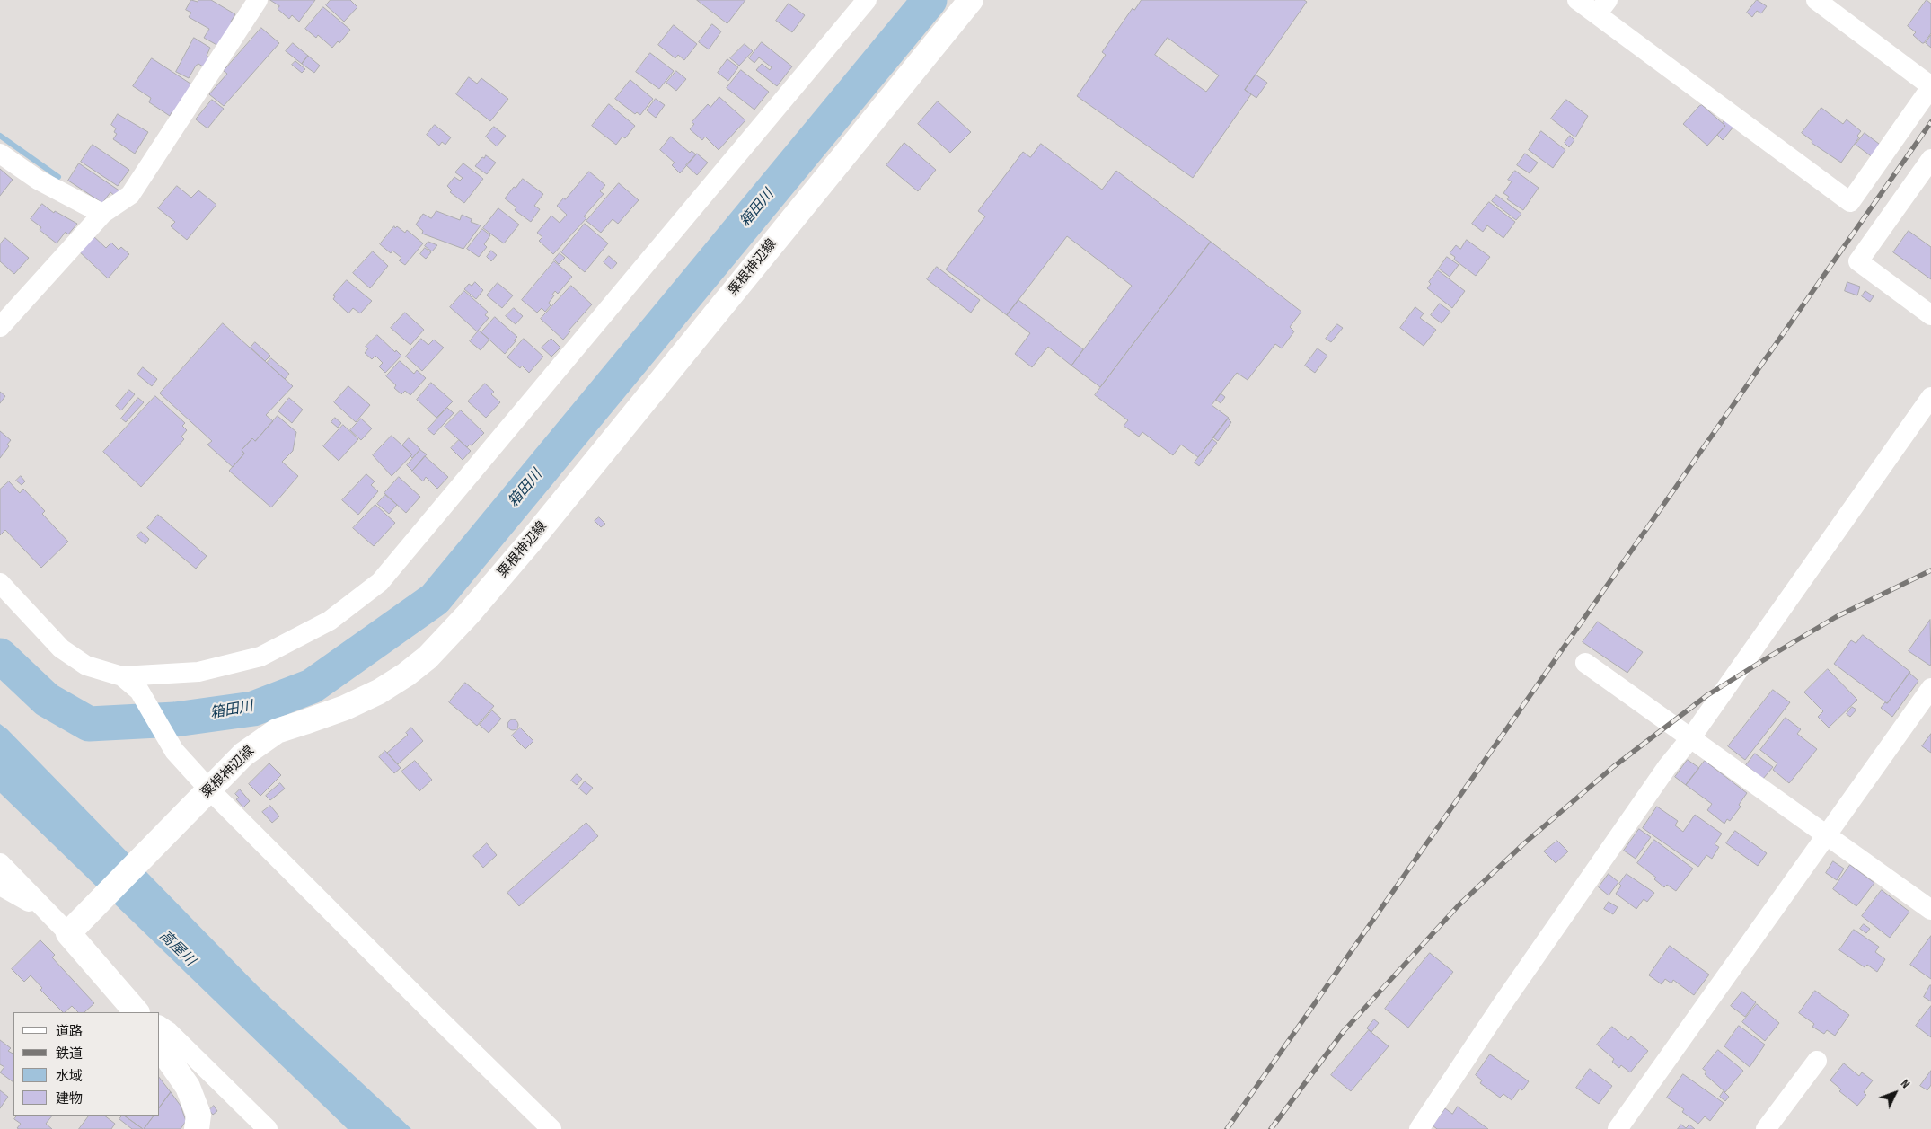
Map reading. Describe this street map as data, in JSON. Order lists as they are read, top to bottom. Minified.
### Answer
{"streets":{"main road":["粟根神辺線"]},"water":["箱田川","高屋川"],"legend":["道路","鉄道","水域","建物"],"north":"top right"}
